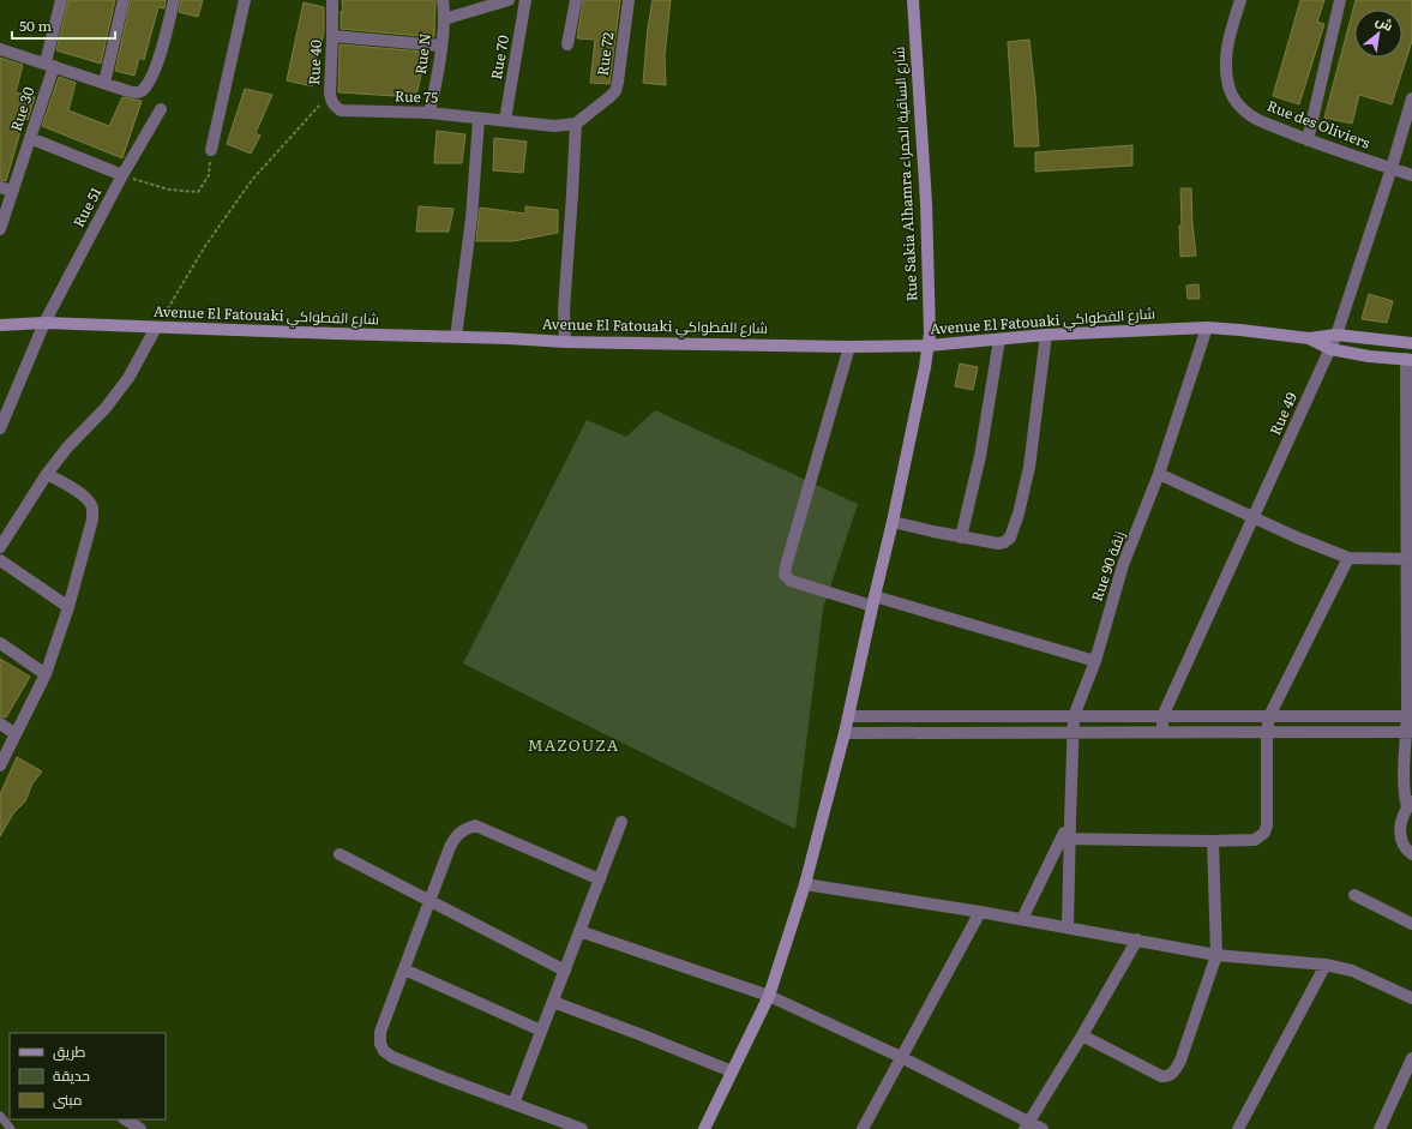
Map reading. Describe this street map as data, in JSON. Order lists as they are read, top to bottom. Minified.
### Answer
{"streets":{"main road":["Rue Sakia Alhamra شارع الساقية الحمراء","Avenue El Fatouaki شارع الفطواكي"],"street":["Rue N","Rue 72","Rue 70","Rue 40","Rue 75","Rue 30","Rue des Oliviers","Rue 51","Rue 49","Rue 90 زنقة"]},"crossings":[["Rue N","Rue 75"],["Rue 72","Rue 75"],["Rue 70","Rue 75"],["Rue 40","Rue 75"],["Rue des Oliviers","Rue 49"],["Rue Sakia Alhamra شارع الساقية الحمراء","Avenue El Fatouaki شارع الفطواكي"],["Rue 51","Avenue El Fatouaki شارع الفطواكي"],["Avenue El Fatouaki شارع الفطواكي","Rue 49"],["Avenue El Fatouaki شارع الفطواكي","Rue 90 زنقة"]],"districts":["MAZOUZA"],"legend":["طريق","حديقة","مبنى"],"scale_bar":"50 m","north":"top right"}
